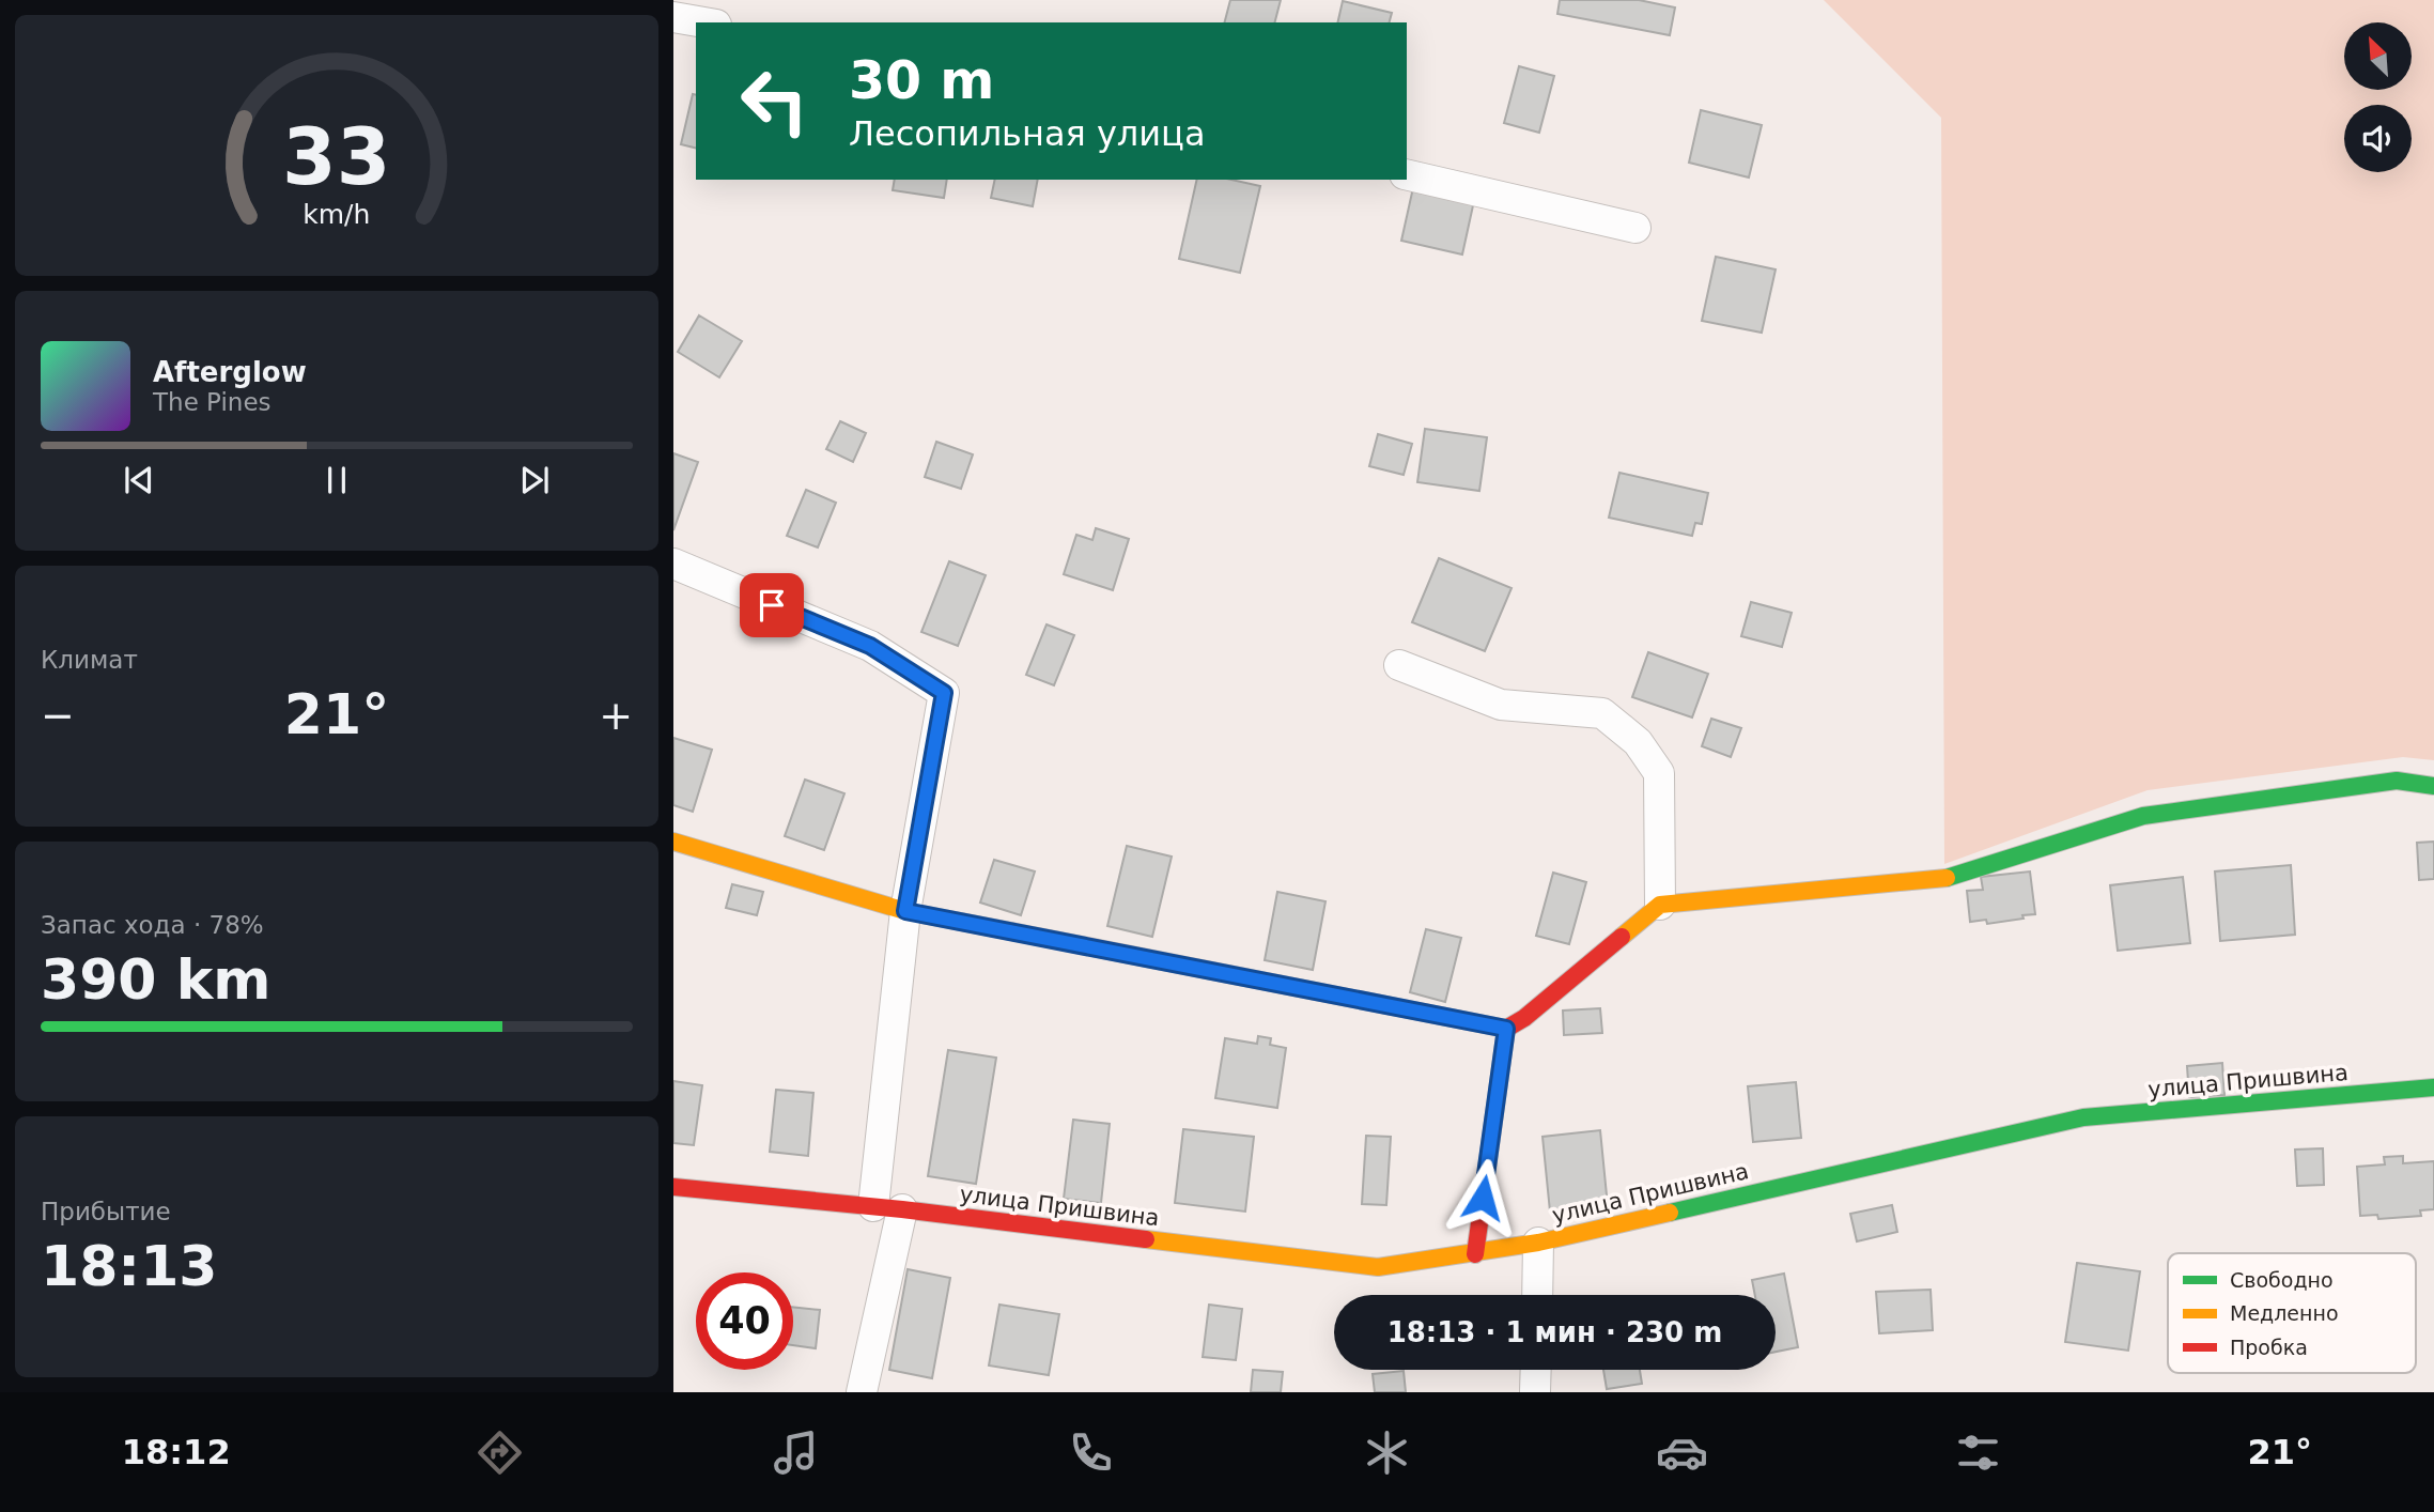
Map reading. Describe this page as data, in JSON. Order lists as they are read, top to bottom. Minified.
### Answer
{"streets":{"street":["улица Пришвина"]},"legend":["Свободно","Медленно","Пробка"],"north":"top left","page":{"turn":["30 m","Лесопильная улица"],"song":["Afterglow","The Pines"],"tile":["Климат",["Запас хода · 78%","390 km"],["Прибытие","18:13"]],"heat":["−","21°","+"],"limit":"40","trip":"18:13 · 1 мин · 230 m","tabs":["18:12","21°"],"gauge":["33","km/h"]}}
